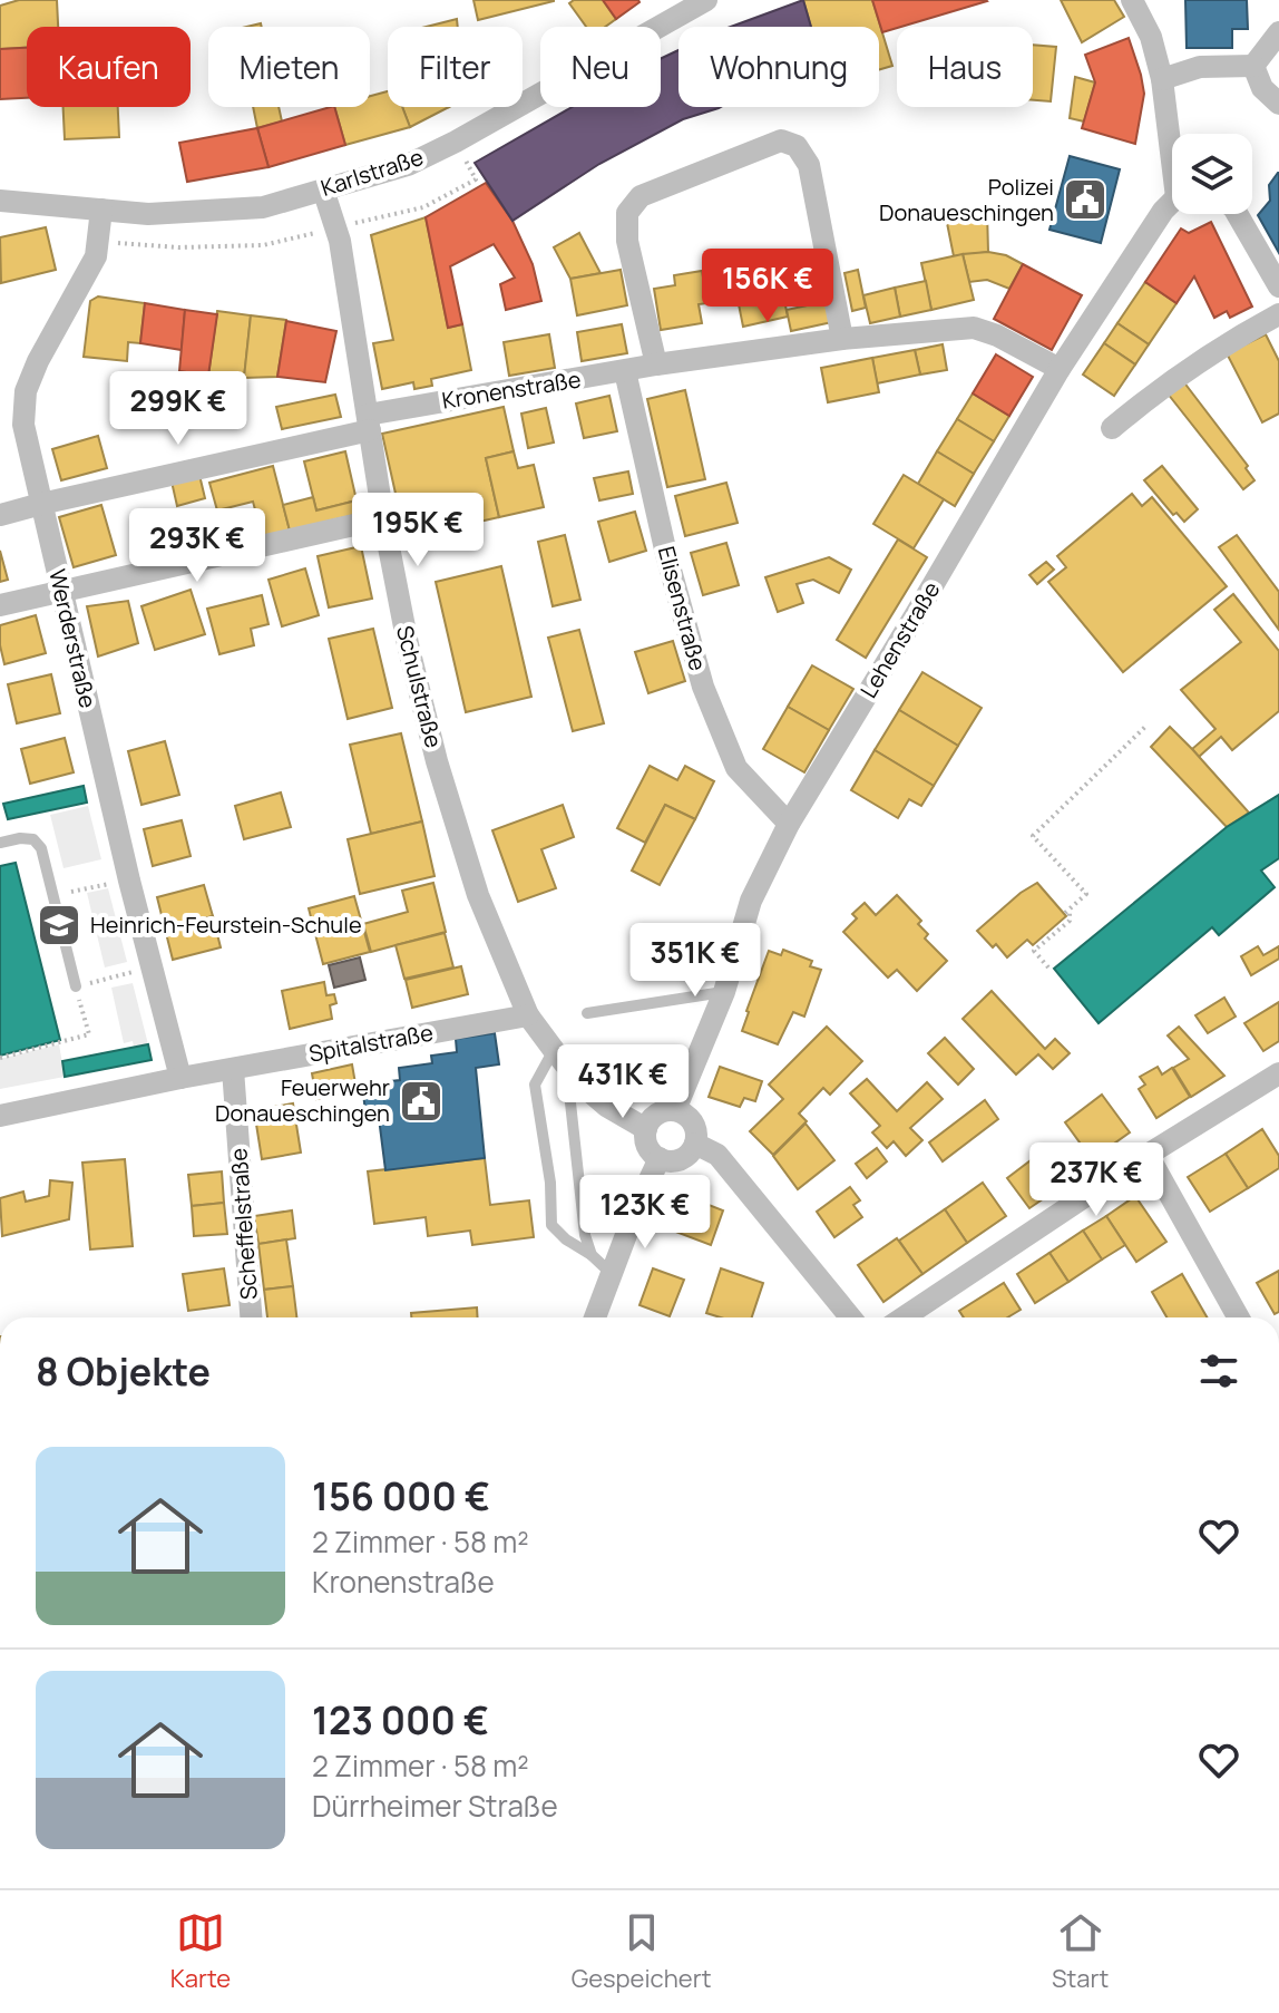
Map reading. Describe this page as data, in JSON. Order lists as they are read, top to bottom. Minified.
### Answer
{"streets":{"street":["Karlstraße","Kronenstraße","Elisenstraße","Werderstraße","Lehenstraße","Schulstraße","Spitalstraße","Scheffelstraße"]},"crossings":[["Karlstraße","Werderstraße"],["Karlstraße","Schulstraße"],["Kronenstraße","Elisenstraße"],["Kronenstraße","Werderstraße"],["Kronenstraße","Lehenstraße"],["Kronenstraße","Schulstraße"],["Elisenstraße","Lehenstraße"],["Werderstraße","Spitalstraße"],["Schulstraße","Spitalstraße"],["Spitalstraße","Scheffelstraße"]],"places":{"public building":["Polizei Donaueschingen","Feuerwehr Donaueschingen"],"school or university":["Heinrich-Feurstein-Schule"]},"page":{"chip":["Kaufen","Mieten","Filter","Neu","Wohnung","Haus"],"price":["156K €","299K €","195K €","293K €","351K €","431K €","237K €","123K €"],"heading":"8 Objekte","list":[{"name":"156 000 €","note":"2 Zimmer · 58 m² · Kronenstraße"},{"name":"123 000 €","note":"2 Zimmer · 58 m² · Dürrheimer Straße"}],"tabs":["Karte","Gespeichert","Start"]}}
